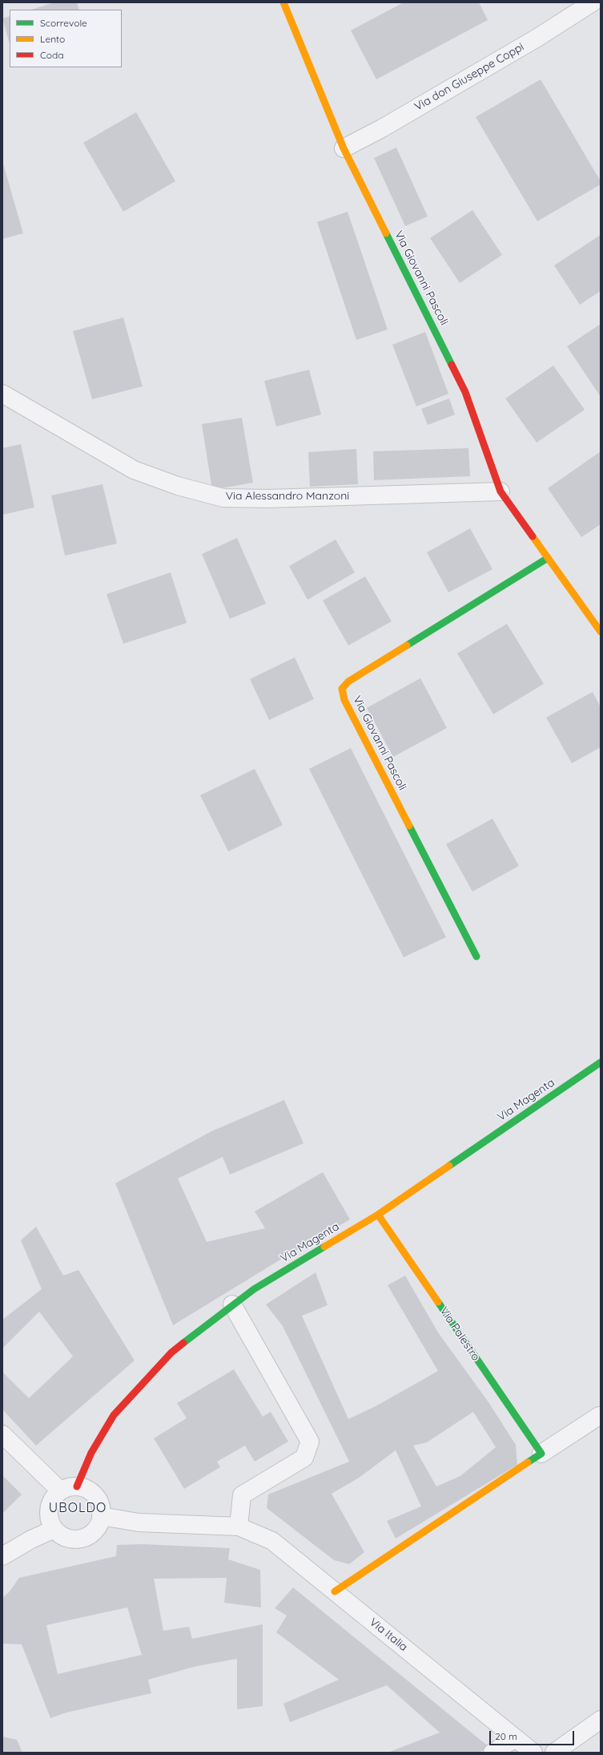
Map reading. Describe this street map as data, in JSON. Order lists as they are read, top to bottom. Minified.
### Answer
{"streets":{"street":["Via don Giuseppe Coppi","Via Giovanni Pascoli","Via Alessandro Manzoni","Via Magenta","Via Palestro","Via Italia"]},"crossings":[["Via don Giuseppe Coppi","Via Giovanni Pascoli"],["Via Giovanni Pascoli","Via Alessandro Manzoni"],["Via Magenta","Via Palestro"]],"districts":["UBOLDO"],"legend":["Scorrevole","Lento","Coda"],"scale_bar":"20 m"}
